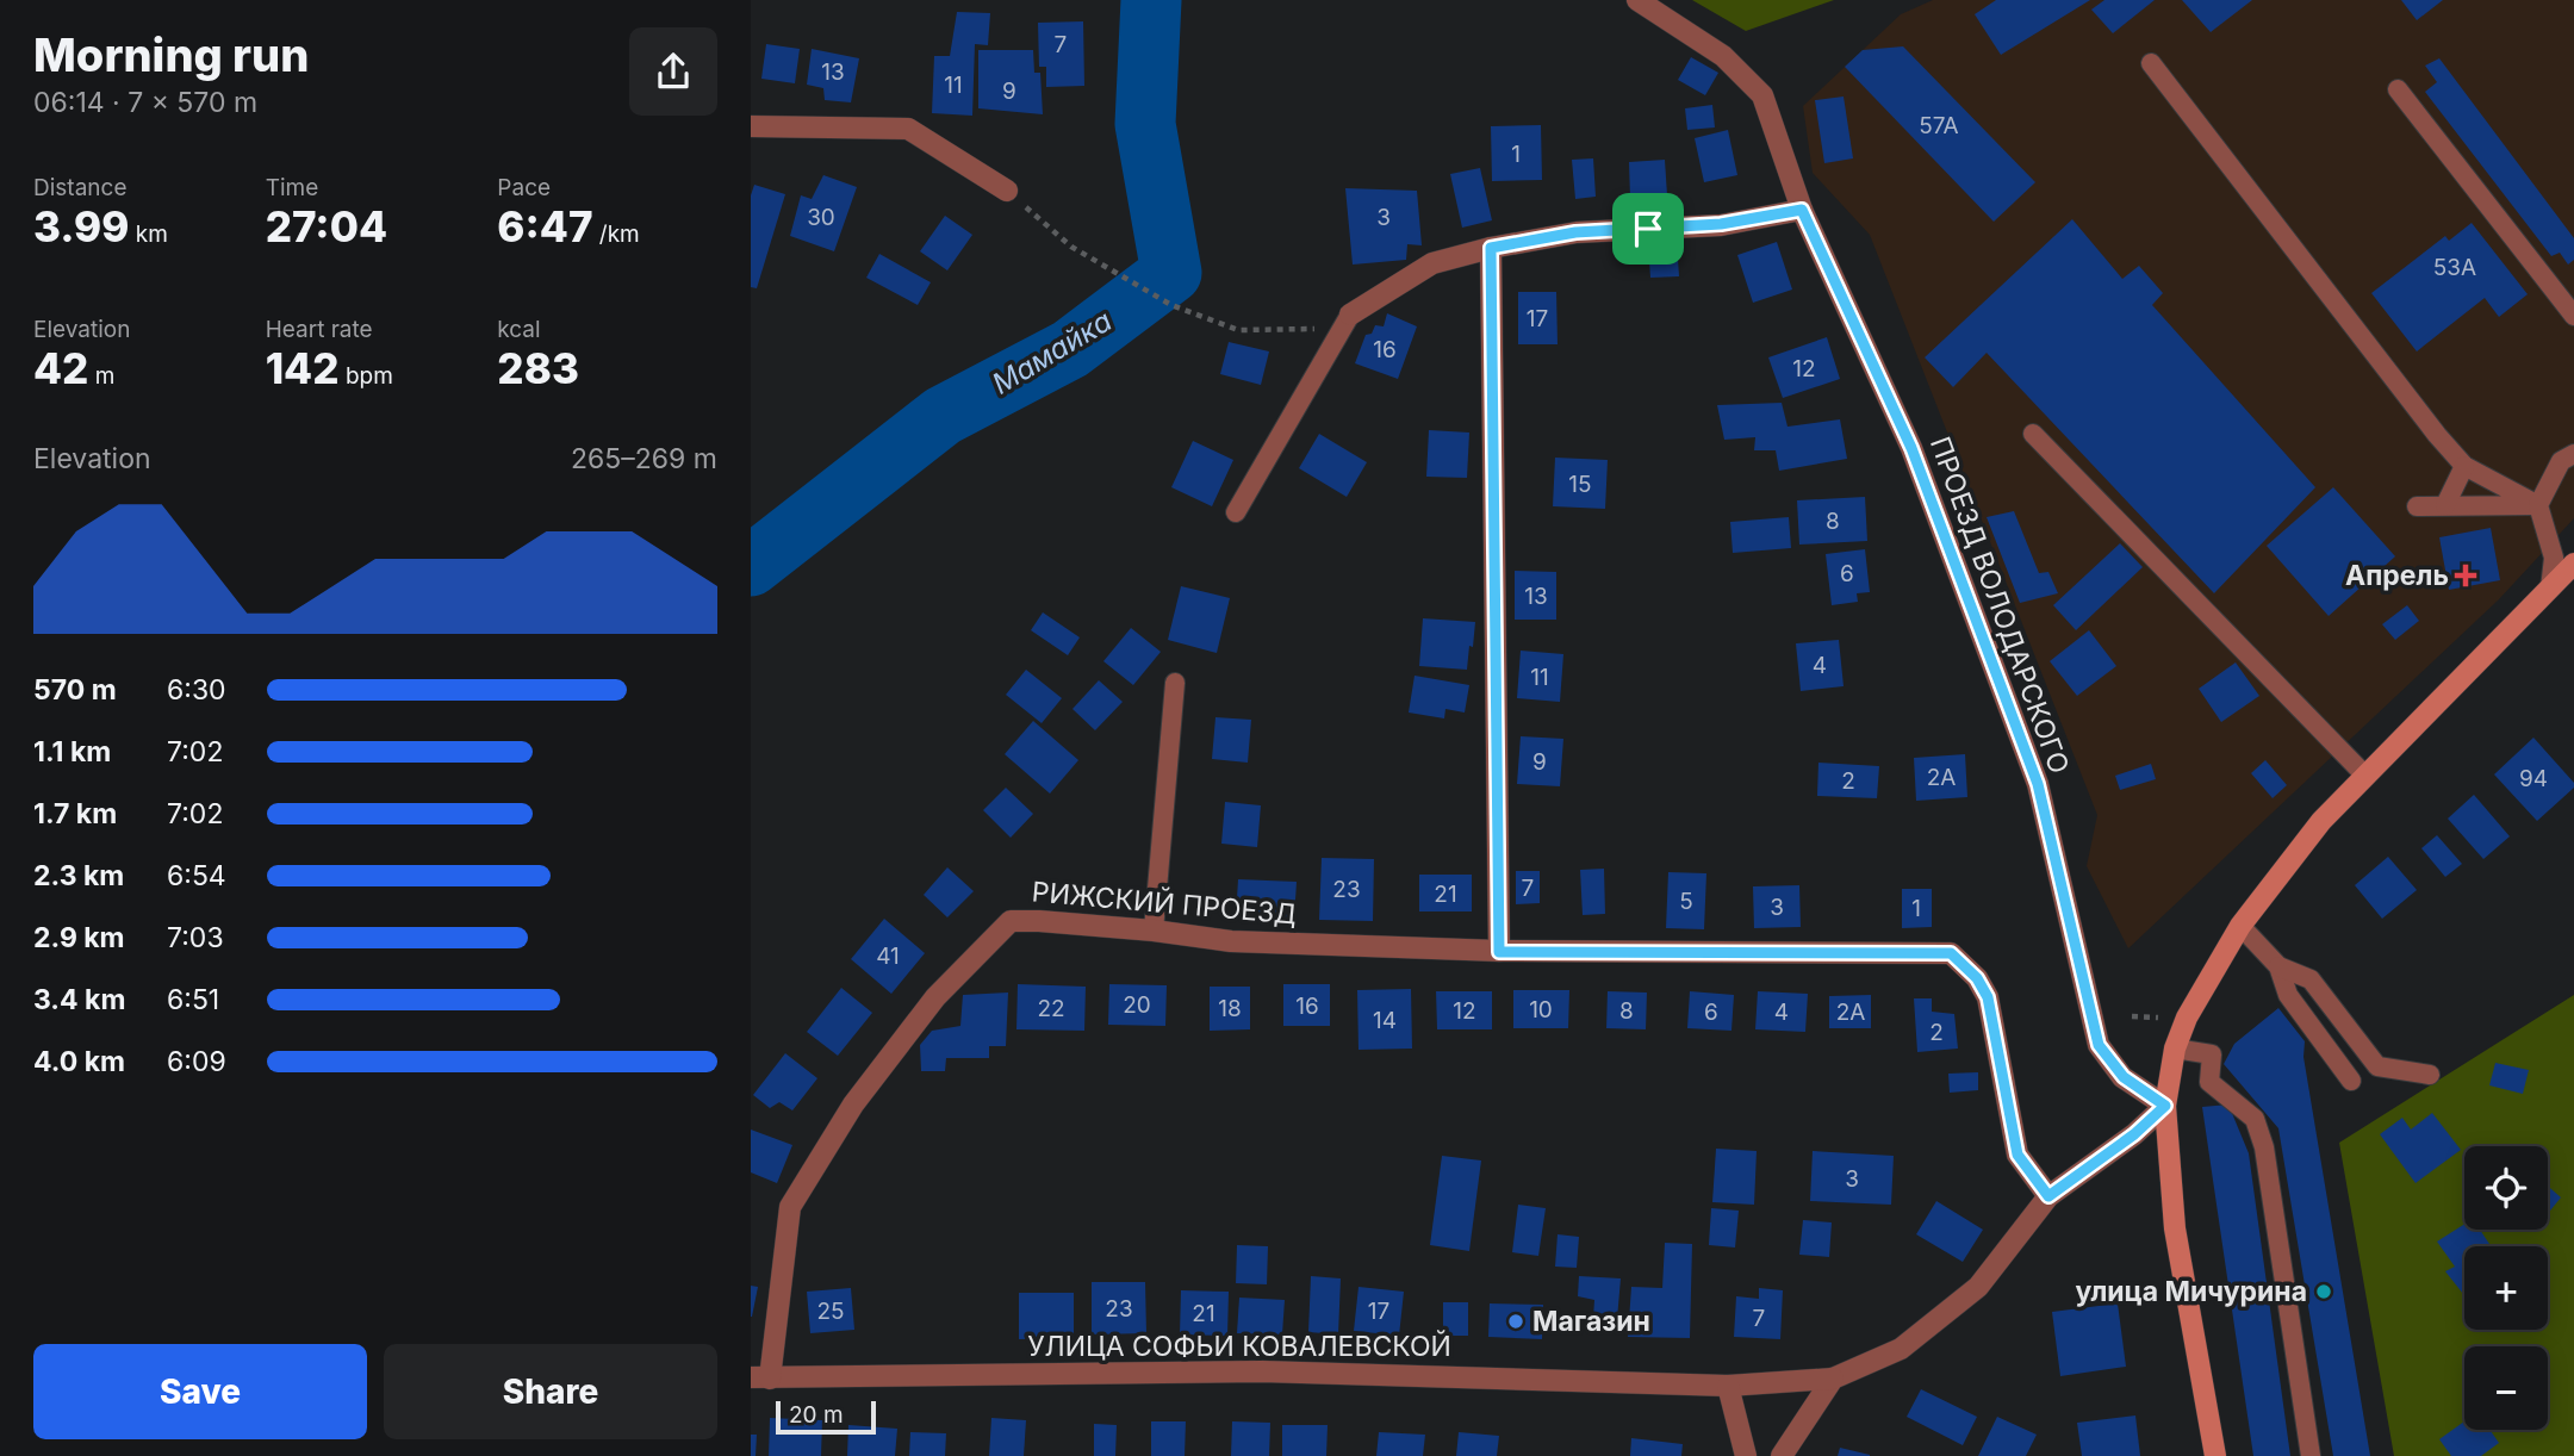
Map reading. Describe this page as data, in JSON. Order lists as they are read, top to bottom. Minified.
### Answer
{"streets":{"street":["ПРОЕЗД ВОЛОДАРСКОГО","РИЖСКИЙ ПРОЕЗД","УЛИЦА СОФЬИ КОВАЛЕВСКОЙ"]},"crossings":[["РИЖСКИЙ ПРОЕЗД","УЛИЦА СОФЬИ КОВАЛЕВСКОЙ"]],"water":["Мамайка"],"places":{"health":["Апрель"],"other":["улица Мичурина","Магазин"]},"house_numbers":["7","13","11","9","57А","1","30","3","53А","17","16","12","15","8","6","13","4","11","9","2А","94","2","7","23","21","5","3","1","41","20","16","22","18","10","12","8","6","4","2А","14","2","3","23","25","17","21","7"],"scale_bar":"20 m","page":{"heading":["Morning run","06:14 · 7 × 570 m"],"stats":[["Distance","3.99 km"],["Time","27:04"],["Pace","6:47 /km"],["Elevation","42 m"],["Heart rate","142 bpm"],["kcal","283"]],"chart":["Elevation","265–269 m"],"list":[{"name":"570 m","note":"6:30"},{"name":"1.1 km","note":"7:02"},{"name":"1.7 km","note":"7:02"},{"name":"2.3 km","note":"6:54"},{"name":"2.9 km","note":"7:03"},{"name":"3.4 km","note":"6:51"},{"name":"4.0 km","note":"6:09"}],"map_buttons":["+","−"],"buttons":["Save","Share"],"scale":"20 m"}}
